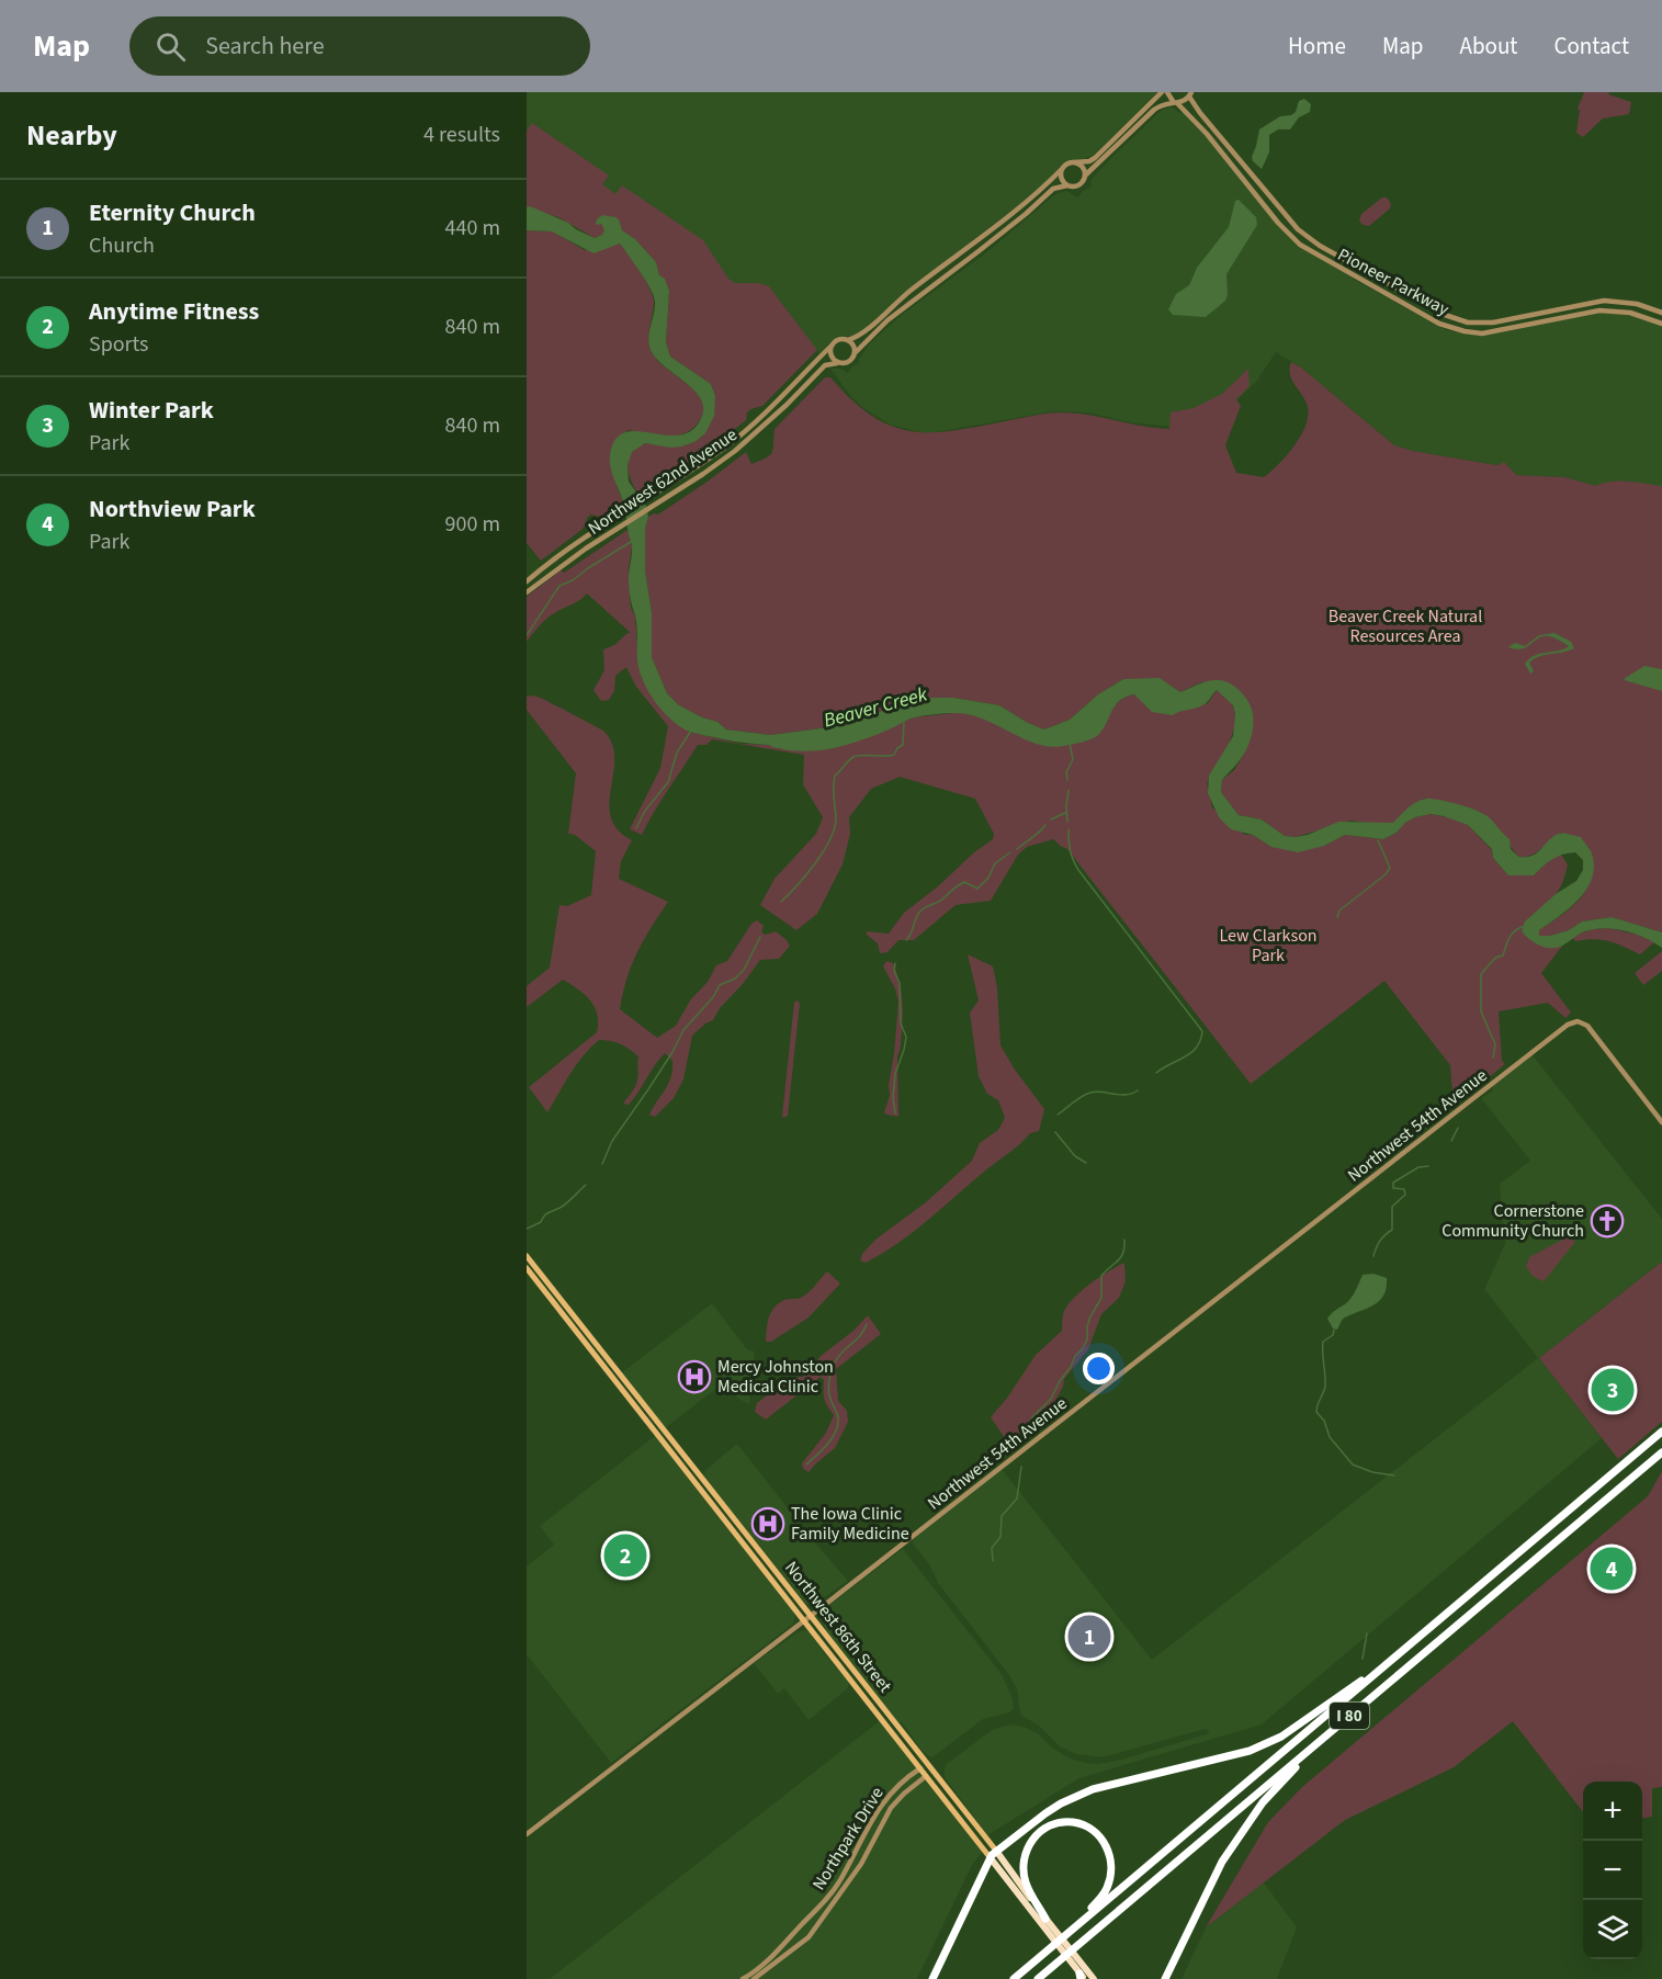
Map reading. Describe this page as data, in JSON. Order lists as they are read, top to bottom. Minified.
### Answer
{"streets":{"highway":["I 80"],"main road":["Northwest 86th Street"],"street":["Pioneer Parkway","Northwest 62nd Avenue","Northwest 54th Avenue","Northpark Drive"]},"crossings":[["Northwest 54th Avenue","Northwest 86th Street"],["Northwest 86th Street","Northpark Drive"]],"water":["Beaver Creek"],"parks":["Beaver Creek Natural Resources Area","Lew Clarkson Park"],"places":{"church":["Cornerstone Community Church"],"hospital":["Mercy Johnston Medical Clinic","The Iowa Clinic Family Medicine"]},"page":{"header":"Map","search":"Search here","nav":["Home","Map","About","Contact"],"heading":["Nearby","4 results"],"list":[{"mark":"1","name":"Eternity Church","note":"Church","value":"440 m"},{"mark":"2","name":"Anytime Fitness","note":"Sports","value":"840 m"},{"mark":"3","name":"Winter Park","note":"Park","value":"840 m"},{"mark":"4","name":"Northview Park","note":"Park","value":"900 m"}],"pins":["3","2","4","1"],"map_buttons":["+","−"]}}
